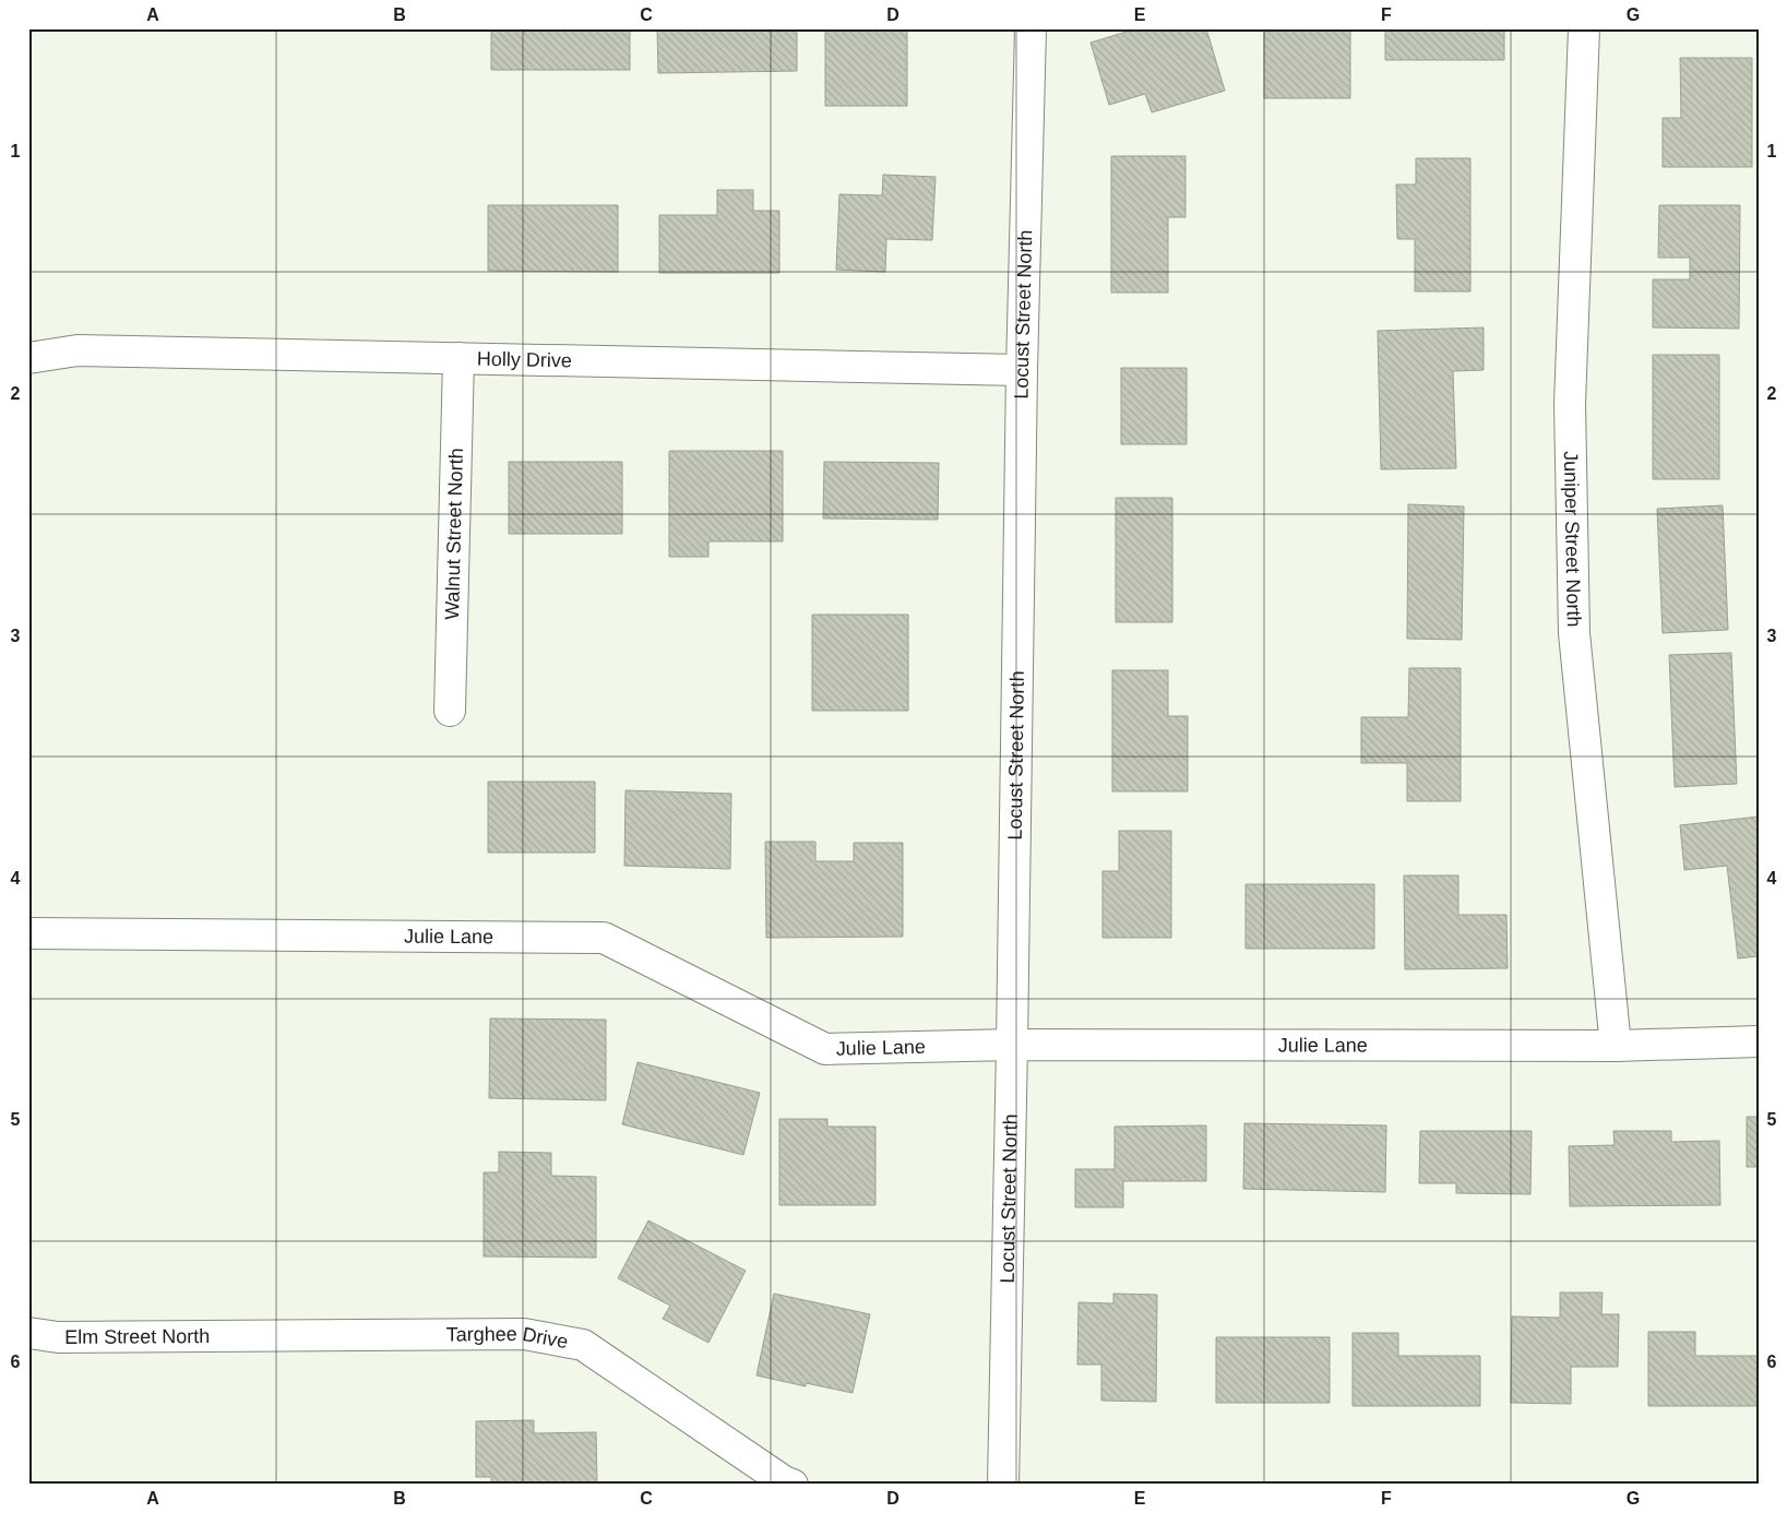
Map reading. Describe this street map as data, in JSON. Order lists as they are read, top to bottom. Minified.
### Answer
{"streets":{"street":["Locust Street North","Holly Drive","Walnut Street North","Juniper Street North","Julie Lane","Elm Street North","Targhee Drive"]},"crossings":[["Locust Street North","Holly Drive"],["Locust Street North","Julie Lane"],["Holly Drive","Walnut Street North"],["Juniper Street North","Julie Lane"],["Elm Street North","Targhee Drive"]],"grid":{"columns":["A","B","C","D","E","F","G"],"rows":["1","2","3","4","5","6"]}}
